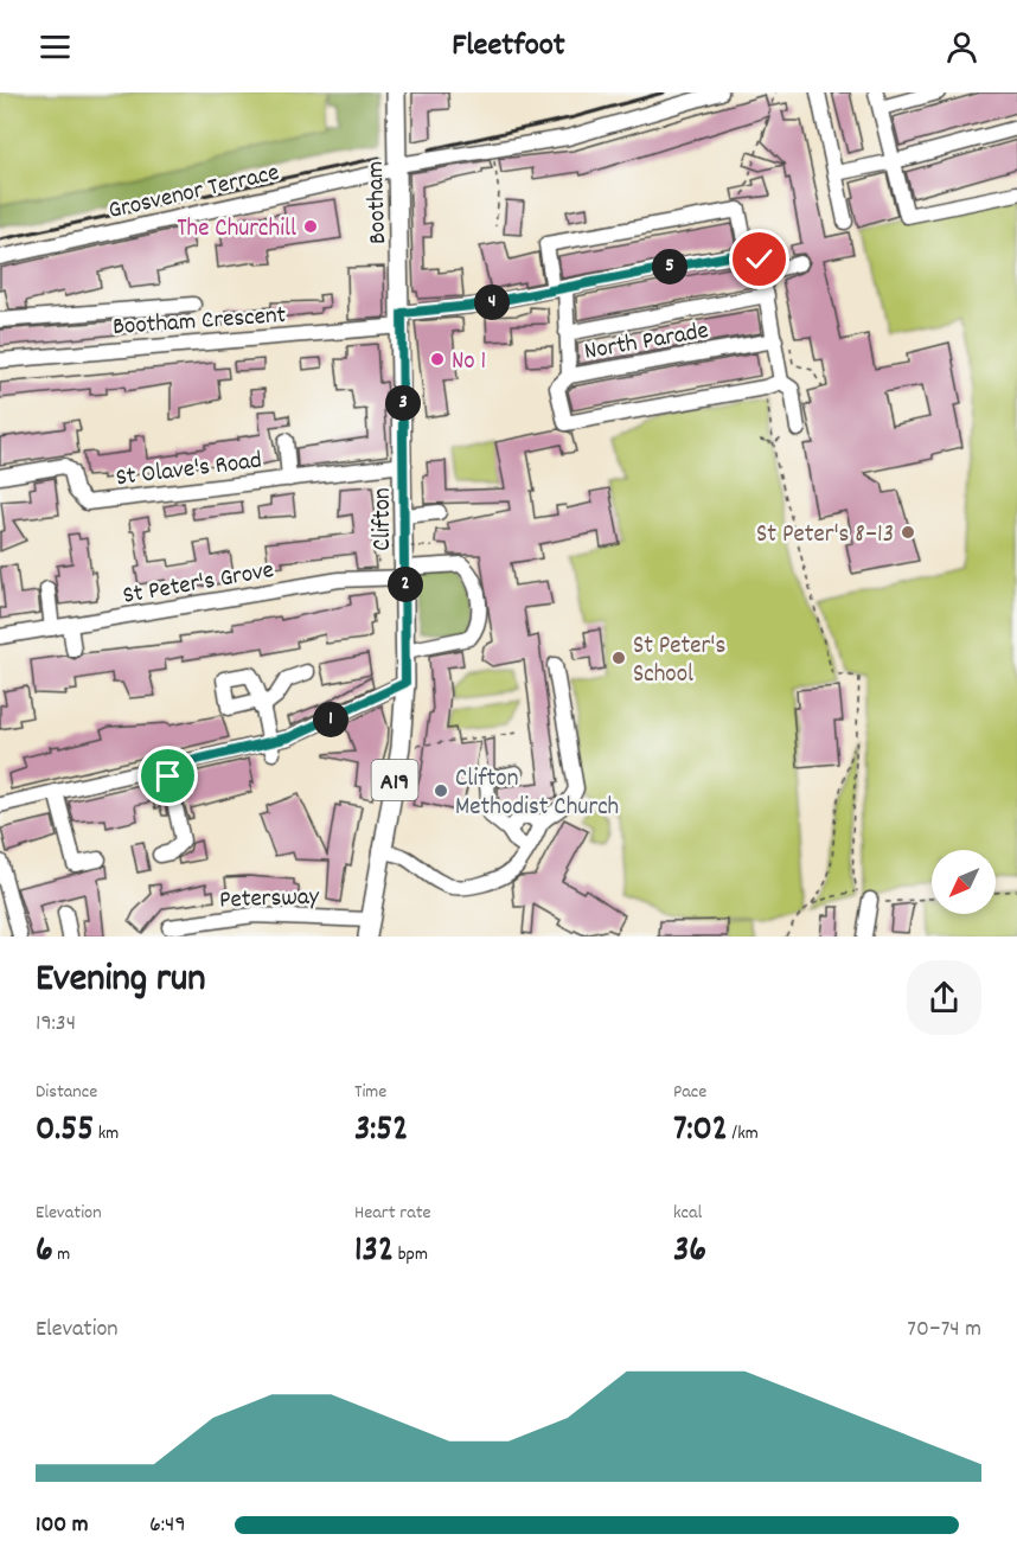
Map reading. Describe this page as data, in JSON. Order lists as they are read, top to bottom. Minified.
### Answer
{"streets":{"main road":["Bootham","Clifton","A19"],"street":["Grosvenor Terrace","Bootham Crescent","North Parade","St Olave's Road","St Peter's Grove","Petersway"]},"crossings":[["Grosvenor Terrace","Bootham"],["Bootham","Bootham Crescent"],["Bootham","Clifton"],["Bootham Crescent","North Parade"],["Bootham Crescent","Clifton"],["St Olave's Road","Clifton"],["Clifton","St Peter's Grove"],["Clifton","Petersway"]],"places":["The Churchill","No 1","St Peter's 8–13","St Peter's School","Clifton Methodist Church"],"north":"bottom left","page":{"header":"Fleetfoot","pins":["5","4","3","2","1"],"heading":["Evening run","19:34"],"stats":[["Distance","0.55 km"],["Time","3:52"],["Pace","7:02 /km"],["Elevation","6 m"],["Heart rate","132 bpm"],["kcal","36"]],"chart":["Elevation","70–74 m"],"list":[{"name":"100 m","note":"6:49"}]}}
